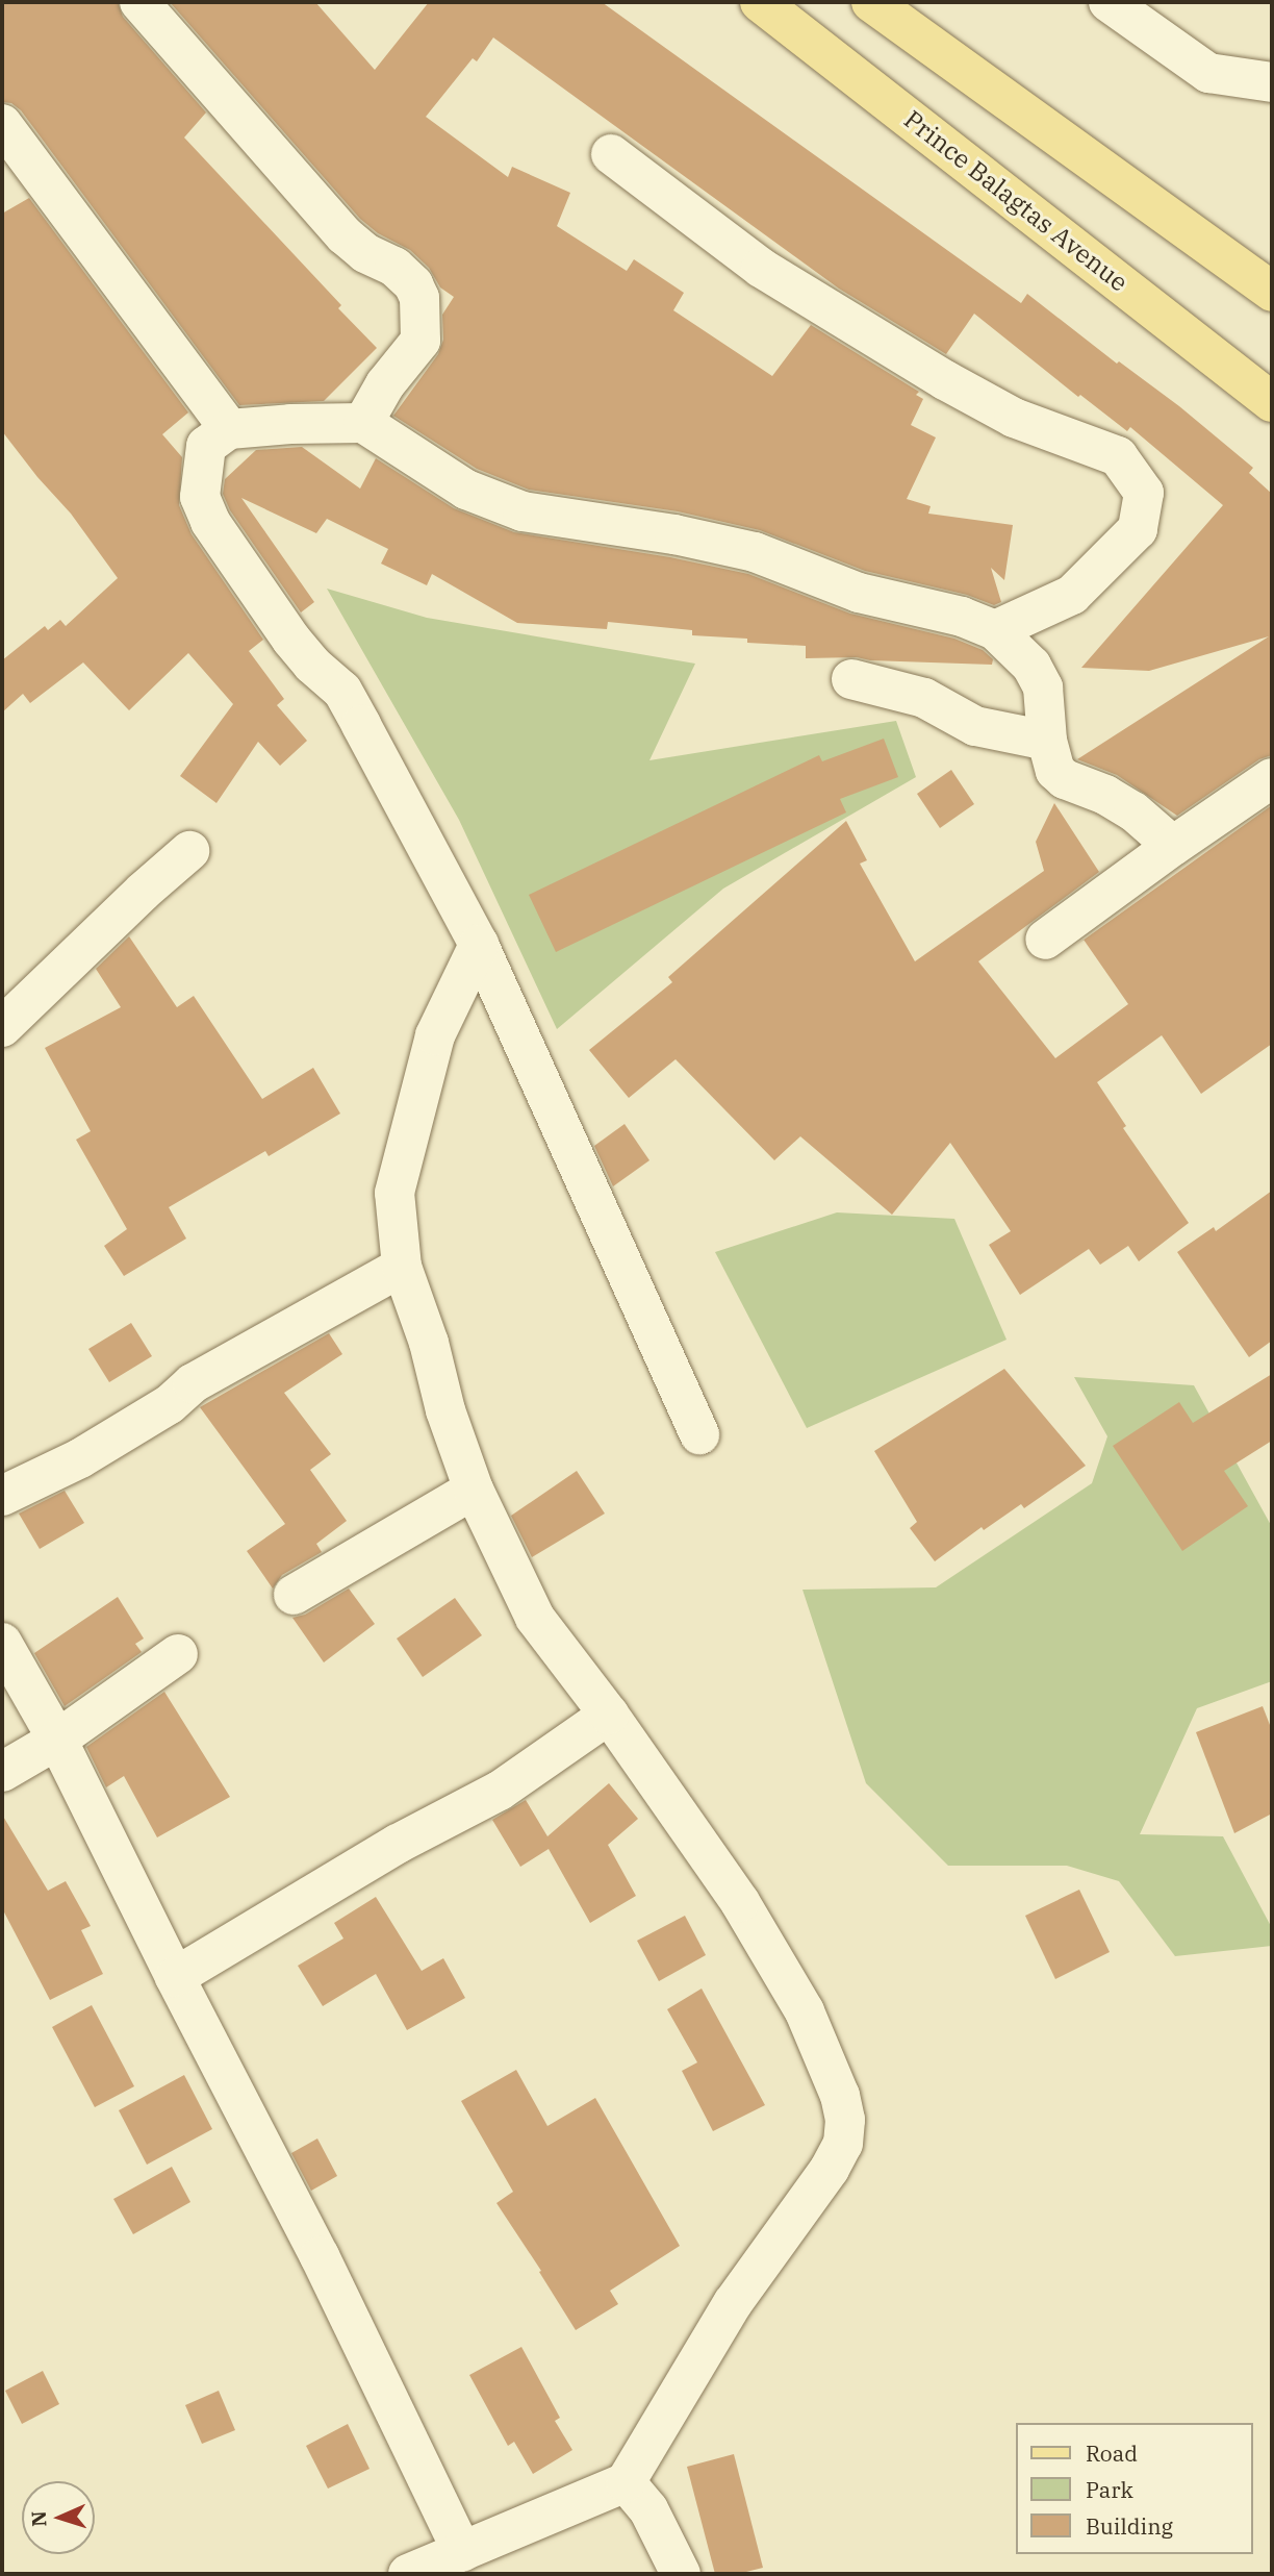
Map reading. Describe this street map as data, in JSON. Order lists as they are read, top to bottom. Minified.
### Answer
{"streets":{"main road":["Prince Balagtas Avenue"]},"legend":["Road","Park","Building"],"north":"left"}
